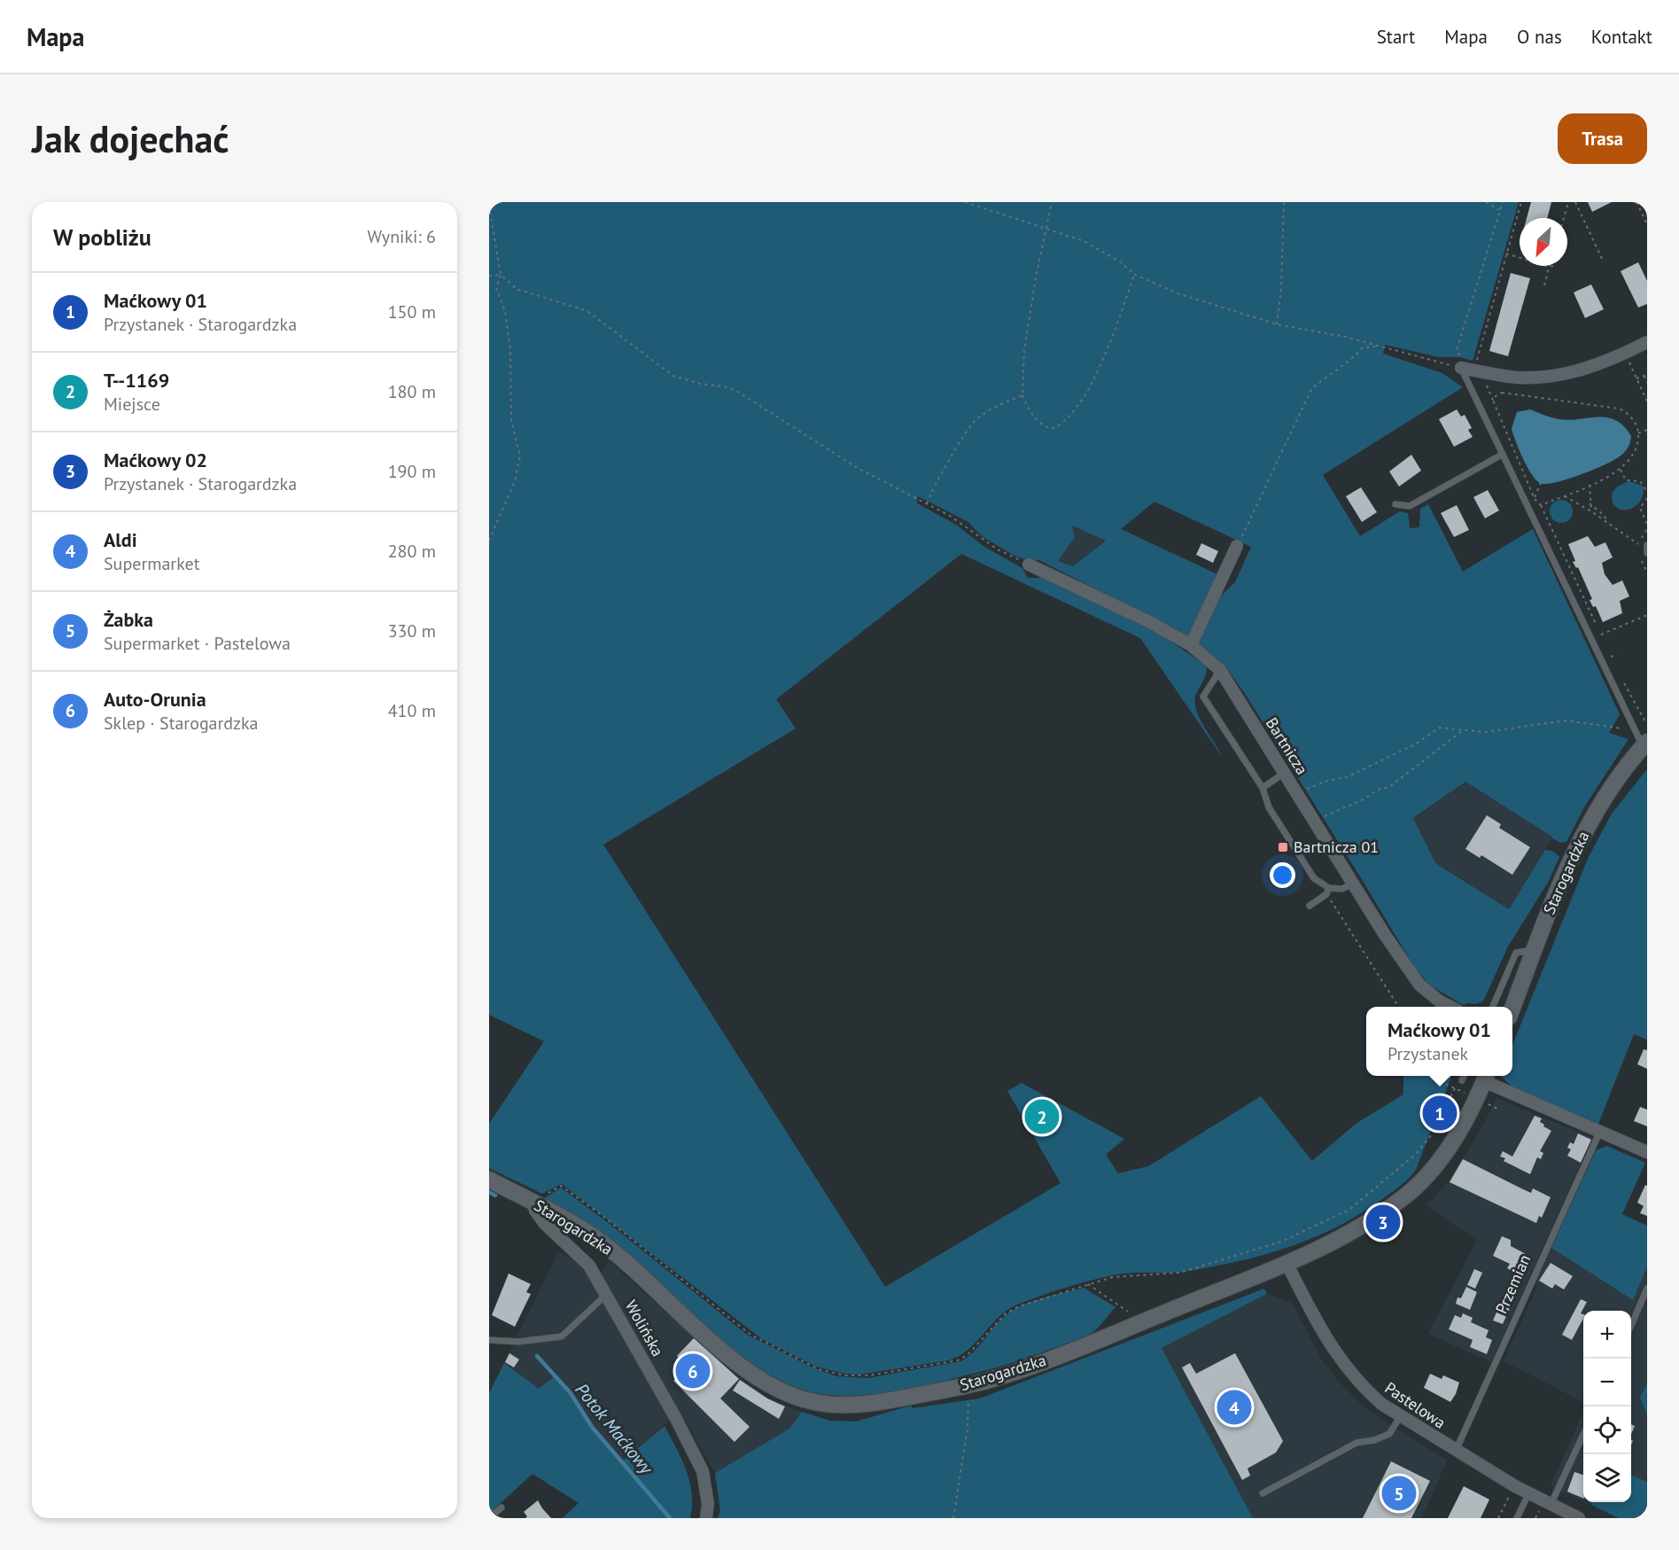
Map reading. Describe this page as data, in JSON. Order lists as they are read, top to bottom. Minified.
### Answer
{"streets":{"main road":["Starogardzka"],"street":["Bartnicza","Wolińska","Pastelowa"],"lane":["Przemian"]},"crossings":[["Starogardzka","Wolińska"],["Starogardzka","Pastelowa"],["Przemian","Pastelowa"]],"water":["Potok Maćkowy"],"places":{"transit":["Bartnicza 01"]},"north":"bottom left","page":{"header":"Mapa","nav":["Start","Mapa","O nas","Kontakt"],"buttons":"Trasa","title":"Jak dojechać","heading":["W pobliżu","Wyniki: 6"],"list":[{"mark":"1","name":"Maćkowy 01","note":"Przystanek · Starogardzka","value":"150 m"},{"mark":"2","name":"T--1169","note":"Miejsce","value":"180 m"},{"mark":"3","name":"Maćkowy 02","note":"Przystanek · Starogardzka","value":"190 m"},{"mark":"4","name":"Aldi","note":"Supermarket","value":"280 m"},{"mark":"5","name":"Żabka","note":"Supermarket · Pastelowa","value":"330 m"},{"mark":"6","name":"Auto-Orunia","note":"Sklep · Starogardzka","value":"410 m"}],"popup":["Maćkowy 01","Przystanek"],"pins":["1","2","3","6","4","5"],"map_buttons":["+","−"]}}
